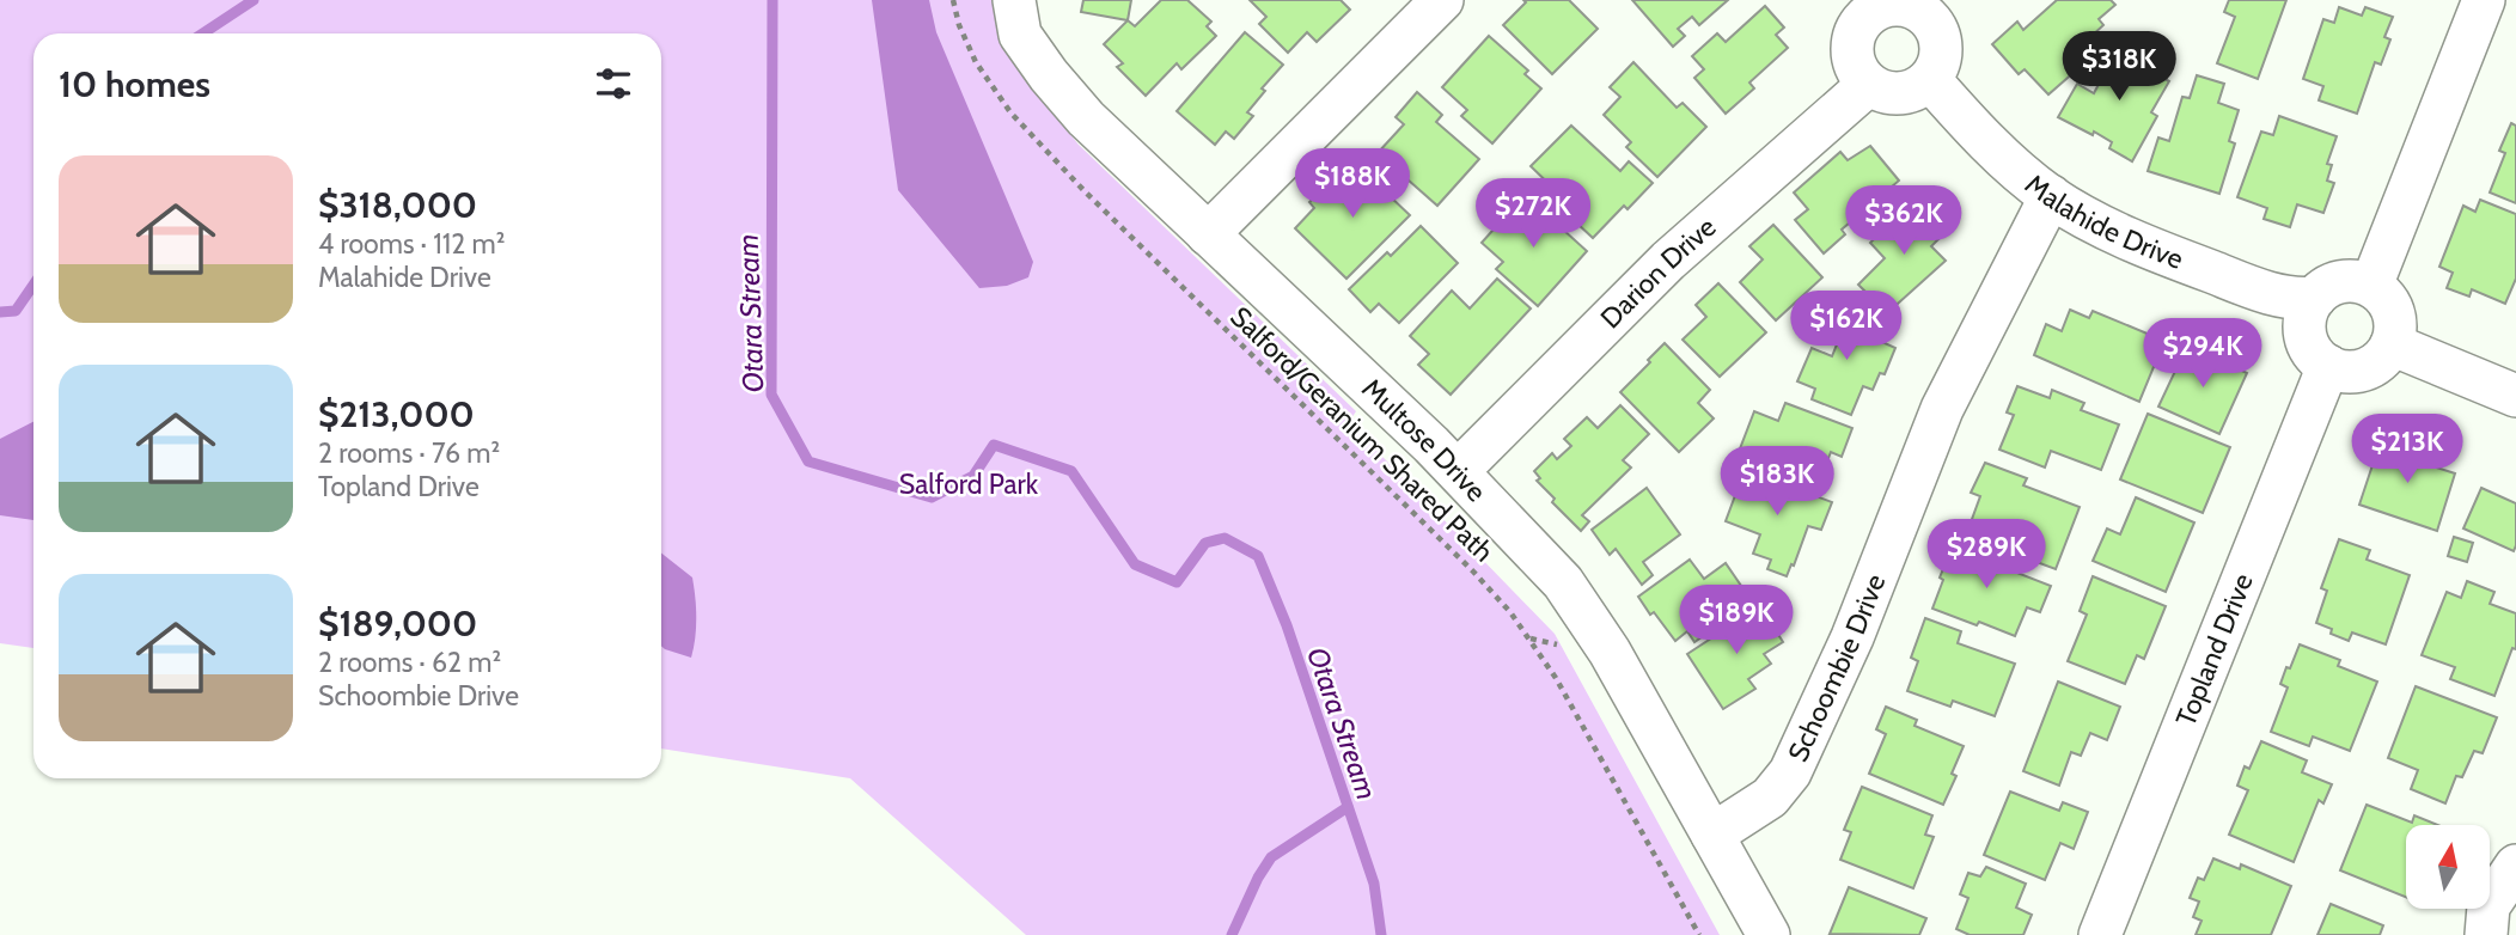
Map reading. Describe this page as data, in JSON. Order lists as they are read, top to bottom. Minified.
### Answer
{"streets":{"street":["Malahide Drive","Darion Drive","Multose Drive","Topland Drive","Schoombie Drive"],"path":["Salford/Geranium Shared Path"]},"crossings":[["Malahide Drive","Darion Drive"],["Malahide Drive","Topland Drive"],["Malahide Drive","Schoombie Drive"],["Darion Drive","Multose Drive"],["Multose Drive","Schoombie Drive"]],"water":["Otara Stream"],"parks":["Salford Park"],"north":"top","page":{"price":["$318K","$188K","$272K","$362K","$162K","$294K","$213K","$183K","$289K","$189K"],"heading":"10 homes","list":[{"name":"$318,000","note":"4 rooms · 112 m² · Malahide Drive"},{"name":"$213,000","note":"2 rooms · 76 m² · Topland Drive"},{"name":"$189,000","note":"2 rooms · 62 m² · Schoombie Drive"}]}}
